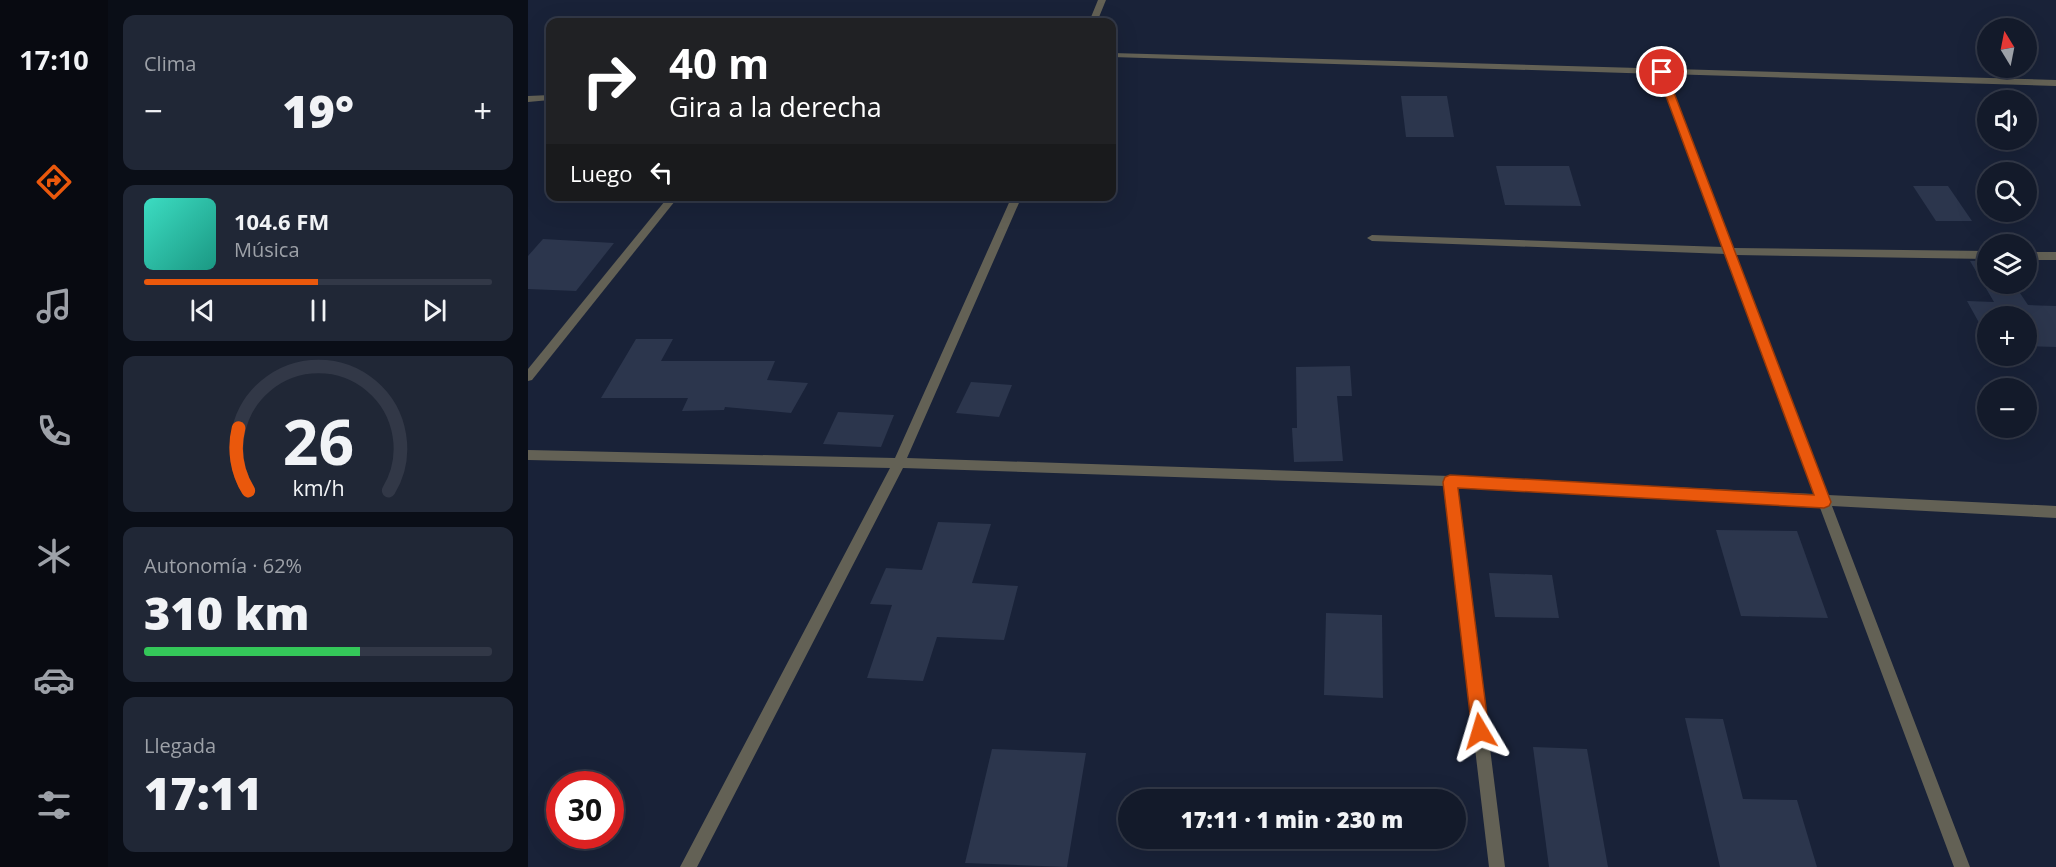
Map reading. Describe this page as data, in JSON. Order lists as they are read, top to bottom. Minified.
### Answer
{"north":"top","page":{"tabs":"17:10","tile":["Clima",["Autonomía · 62%","310 km"],["Llegada","17:11"]],"map_buttons":["+","−"],"turn":["40 m","Gira a la derecha"],"heat":["−","19°","+"],"then":"Luego","song":["104.6 FM","Música"],"limit":"30","trip":"17:11 · 1 min · 230 m","gauge":["26","km/h"]}}
